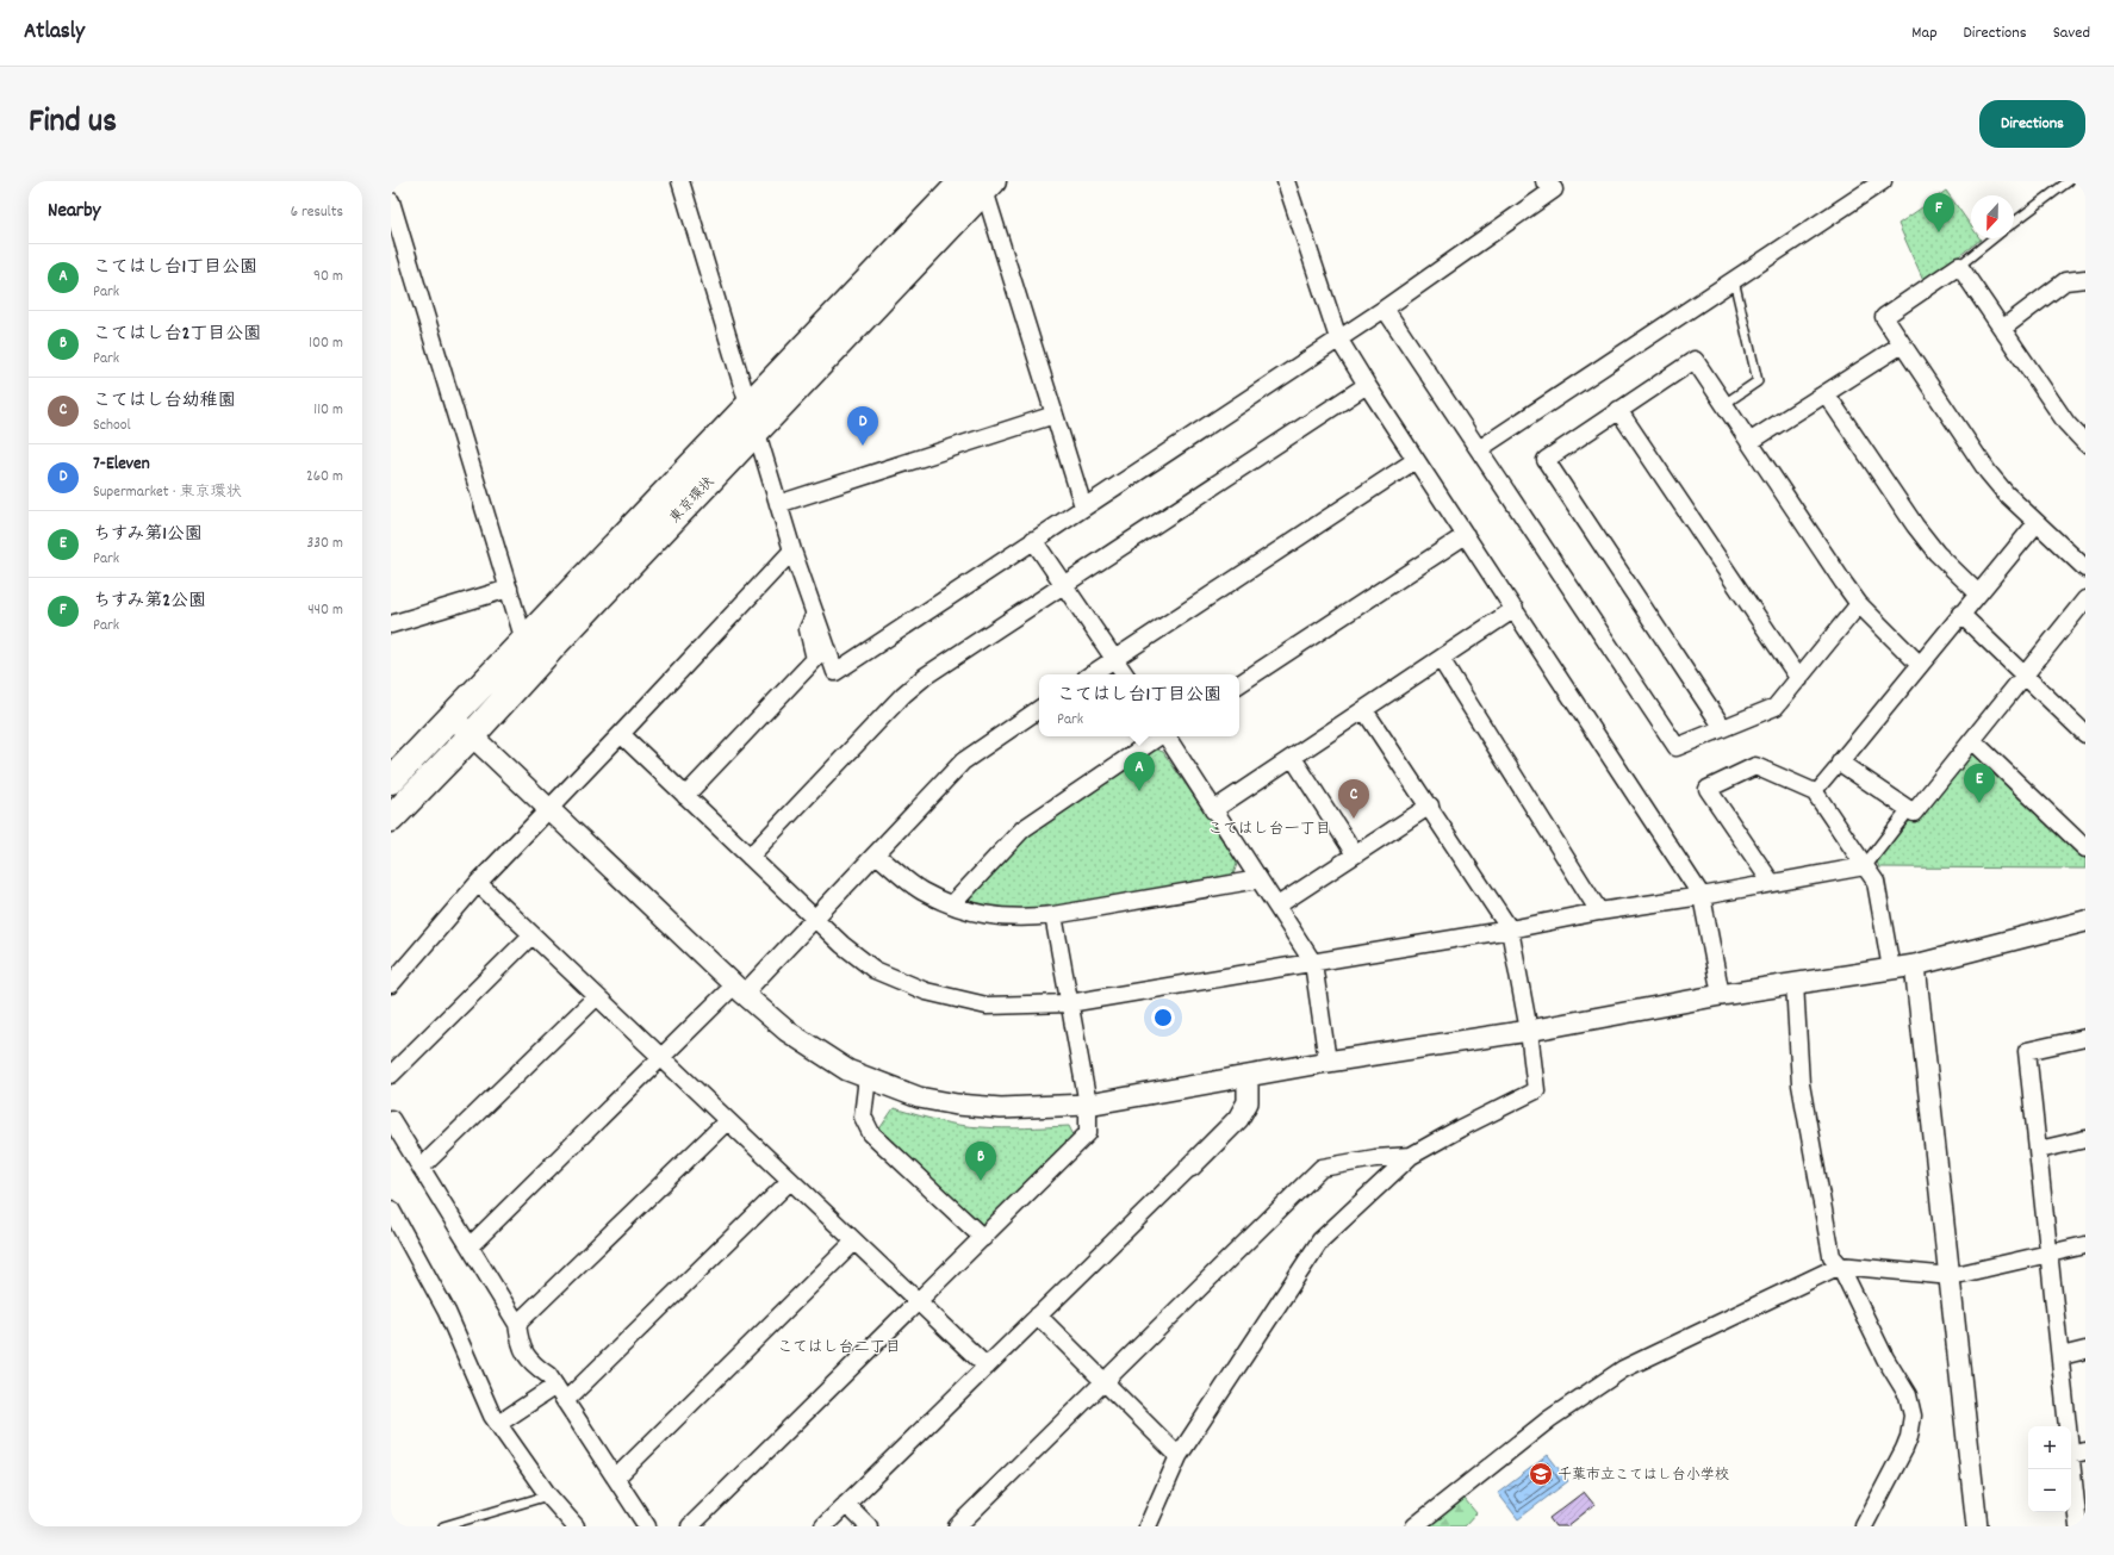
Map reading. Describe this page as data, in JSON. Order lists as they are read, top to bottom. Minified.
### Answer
{"streets":{"highway":["東京環状"]},"districts":["こてはし台一丁目","こてはし台二丁目"],"places":{"school or university":["千葉市立こてはし台小学校"]},"north":"bottom","page":{"header":"Atlasly","nav":["Map","Directions","Saved"],"title":"Find us","buttons":"Directions","heading":["Nearby","6 results"],"pins":["F","D","A","E","C","B"],"list":[{"mark":"A","name":"こてはし台1丁目公園","note":"Park","value":"90 m"},{"mark":"B","name":"こてはし台2丁目公園","note":"Park","value":"100 m"},{"mark":"C","name":"こてはし台幼稚園","note":"School","value":"110 m"},{"mark":"D","name":"7-Eleven","note":"Supermarket · 東京環状","value":"260 m"},{"mark":"E","name":"ちすみ第1公園","note":"Park","value":"330 m"},{"mark":"F","name":"ちすみ第2公園","note":"Park","value":"440 m"}],"popup":["こてはし台1丁目公園","Park"],"map_buttons":["+","−"]}}
